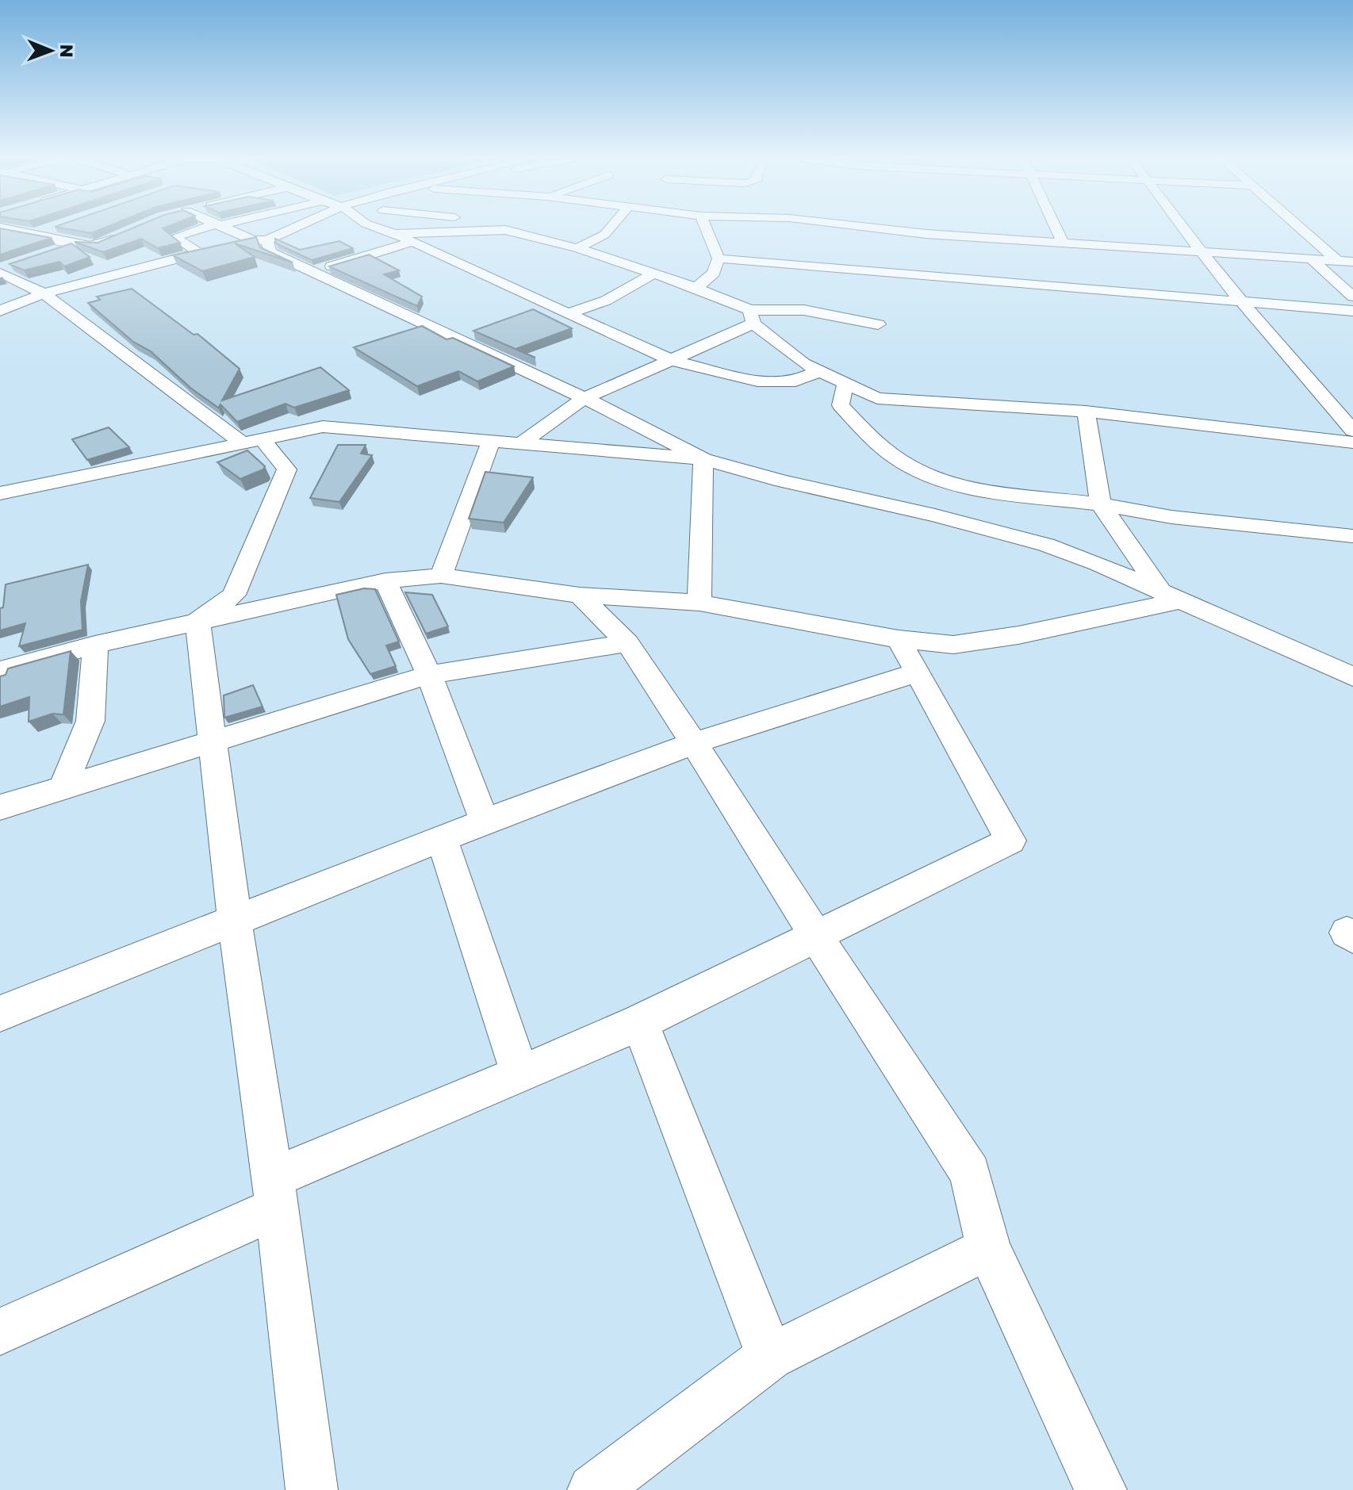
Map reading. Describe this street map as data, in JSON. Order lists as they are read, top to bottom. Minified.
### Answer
{"north":"right"}
